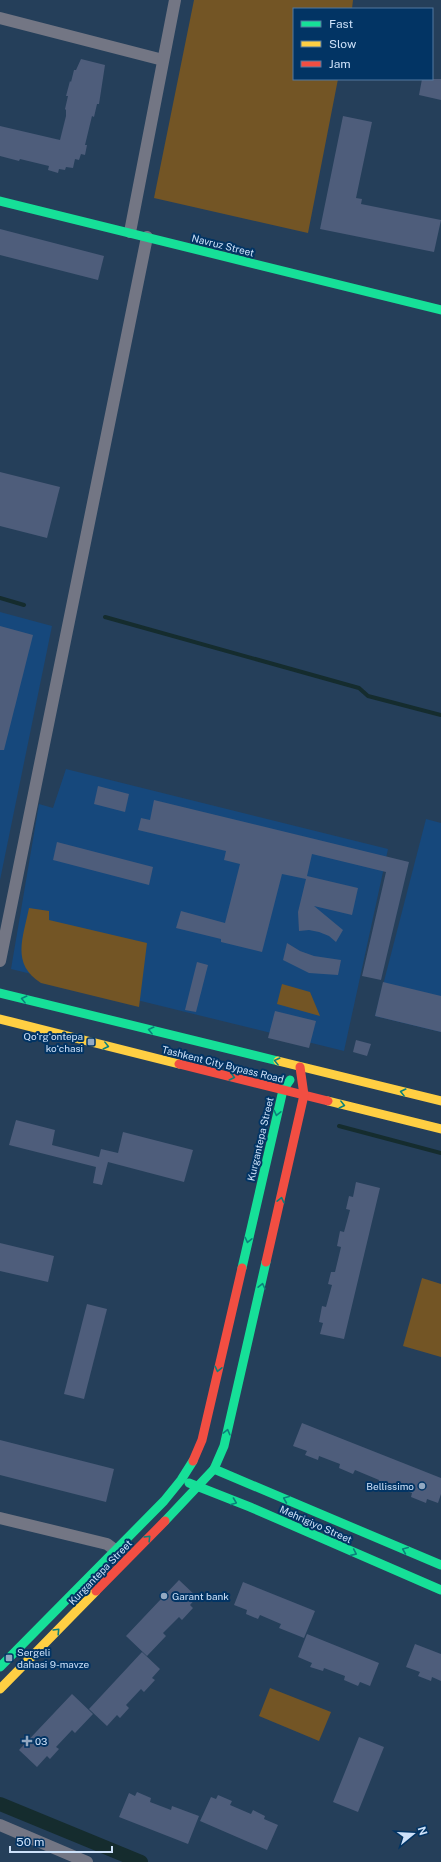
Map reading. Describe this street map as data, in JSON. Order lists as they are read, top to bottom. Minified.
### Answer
{"streets":{"main road":["Navruz Street","Tashkent City Bypass Road","Kurgantepa Street","Mehrigiyo Street"]},"crossings":[["Tashkent City Bypass Road","Kurgantepa Street"],["Kurgantepa Street","Mehrigiyo Street"]],"places":{"transit":["Qoʻrgʻontepa koʻchasi","Sergeli dahasi 9-mavze"],"other":["Bellissimo","Garant bank"],"health":["03"]},"legend":["Fast","Slow","Jam"],"scale_bar":"50 m","north":"right"}
